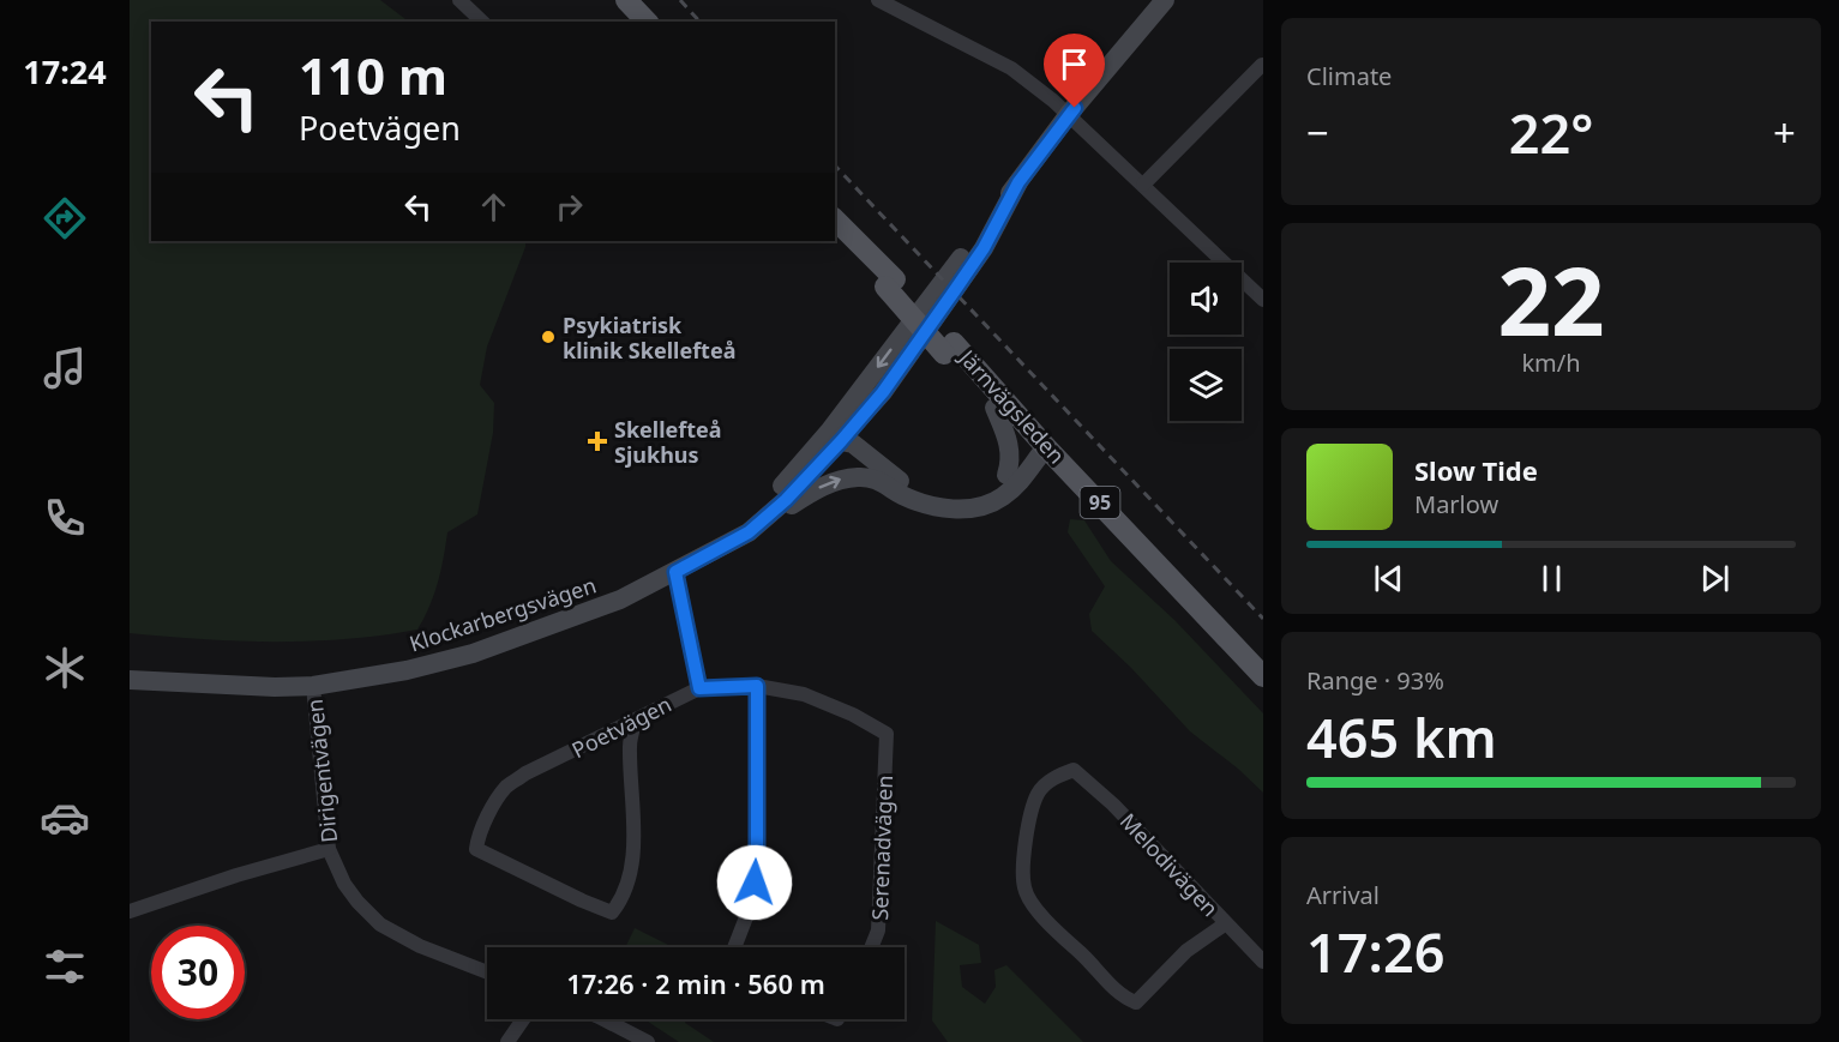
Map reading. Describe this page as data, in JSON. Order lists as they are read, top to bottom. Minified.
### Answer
{"streets":{"main road":["Järnvägsleden","95","Klockarbergsvägen"],"street":["Poetvägen","Dirigentvägen","Serenadvägen","Melodivägen"]},"crossings":[["Klockarbergsvägen","Dirigentvägen"],["Poetvägen","Serenadvägen"]],"places":{"other":["Psykiatrisk klinik Skellefteå"],"health":["Skellefteå Sjukhus"]},"page":{"tabs":"17:24","tile":["Climate",["22","km/h"],["Range · 93%","465 km"],["Arrival","17:26"]],"turn":["110 m","Poetvägen"],"heat":["−","22°","+"],"song":["Slow Tide","Marlow"],"limit":"30","trip":"17:26 · 2 min · 560 m"}}
